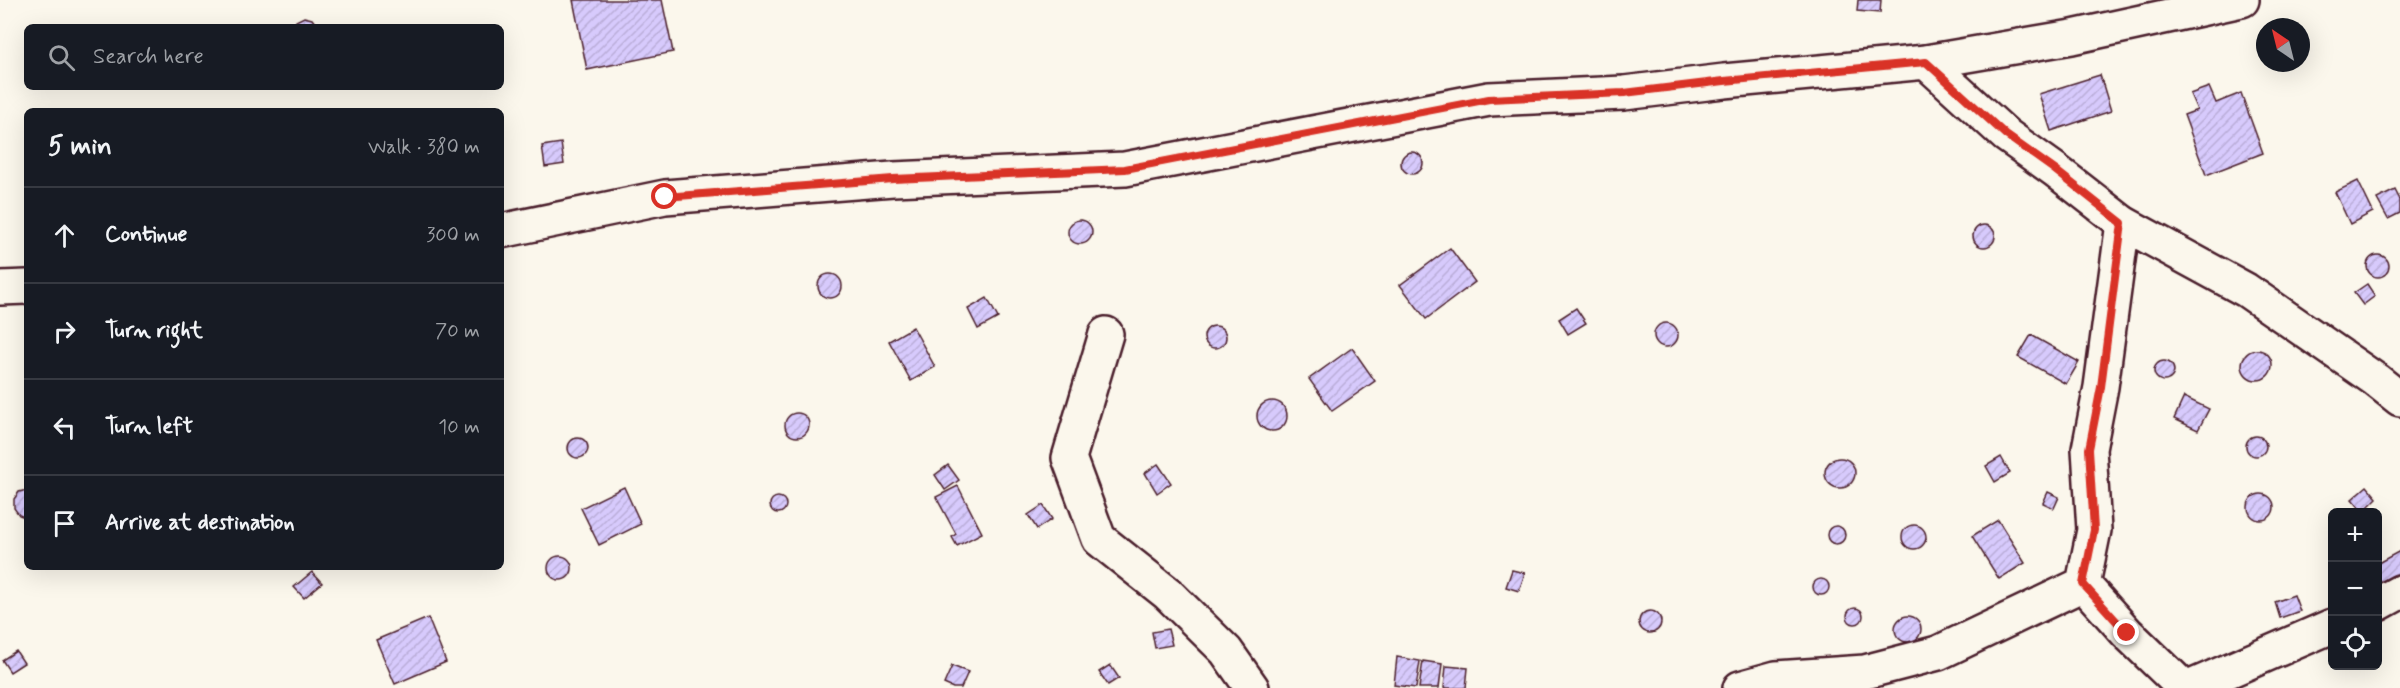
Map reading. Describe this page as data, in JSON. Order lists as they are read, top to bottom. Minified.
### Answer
{"north":"top left","page":{"search":"Search here","heading":["5 min","Walk · 380 m"],"list":[["Continue","300 m"],["Turn right","70 m"],["Turn left","10 m"],"Arrive at destination"],"map_buttons":["+","−"]}}
